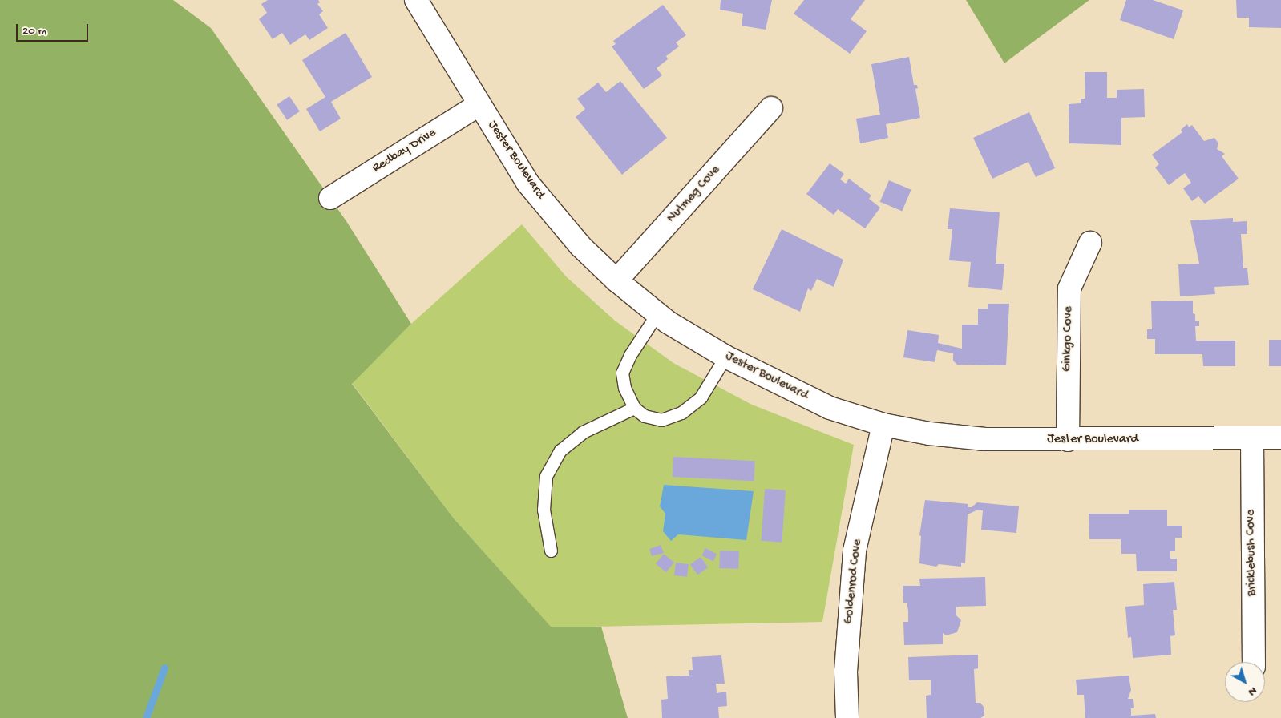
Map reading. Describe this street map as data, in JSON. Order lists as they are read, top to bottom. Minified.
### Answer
{"streets":{"street":["Redbay Drive","Jester Boulevard","Nutmeg Cove","Ginkgo Cove","Bricklebush Cove","Goldenrod Cove"]},"crossings":[["Redbay Drive","Jester Boulevard"],["Jester Boulevard","Nutmeg Cove"],["Jester Boulevard","Ginkgo Cove"],["Jester Boulevard","Bricklebush Cove"],["Jester Boulevard","Goldenrod Cove"]],"scale_bar":"20 m","north":"bottom right"}
